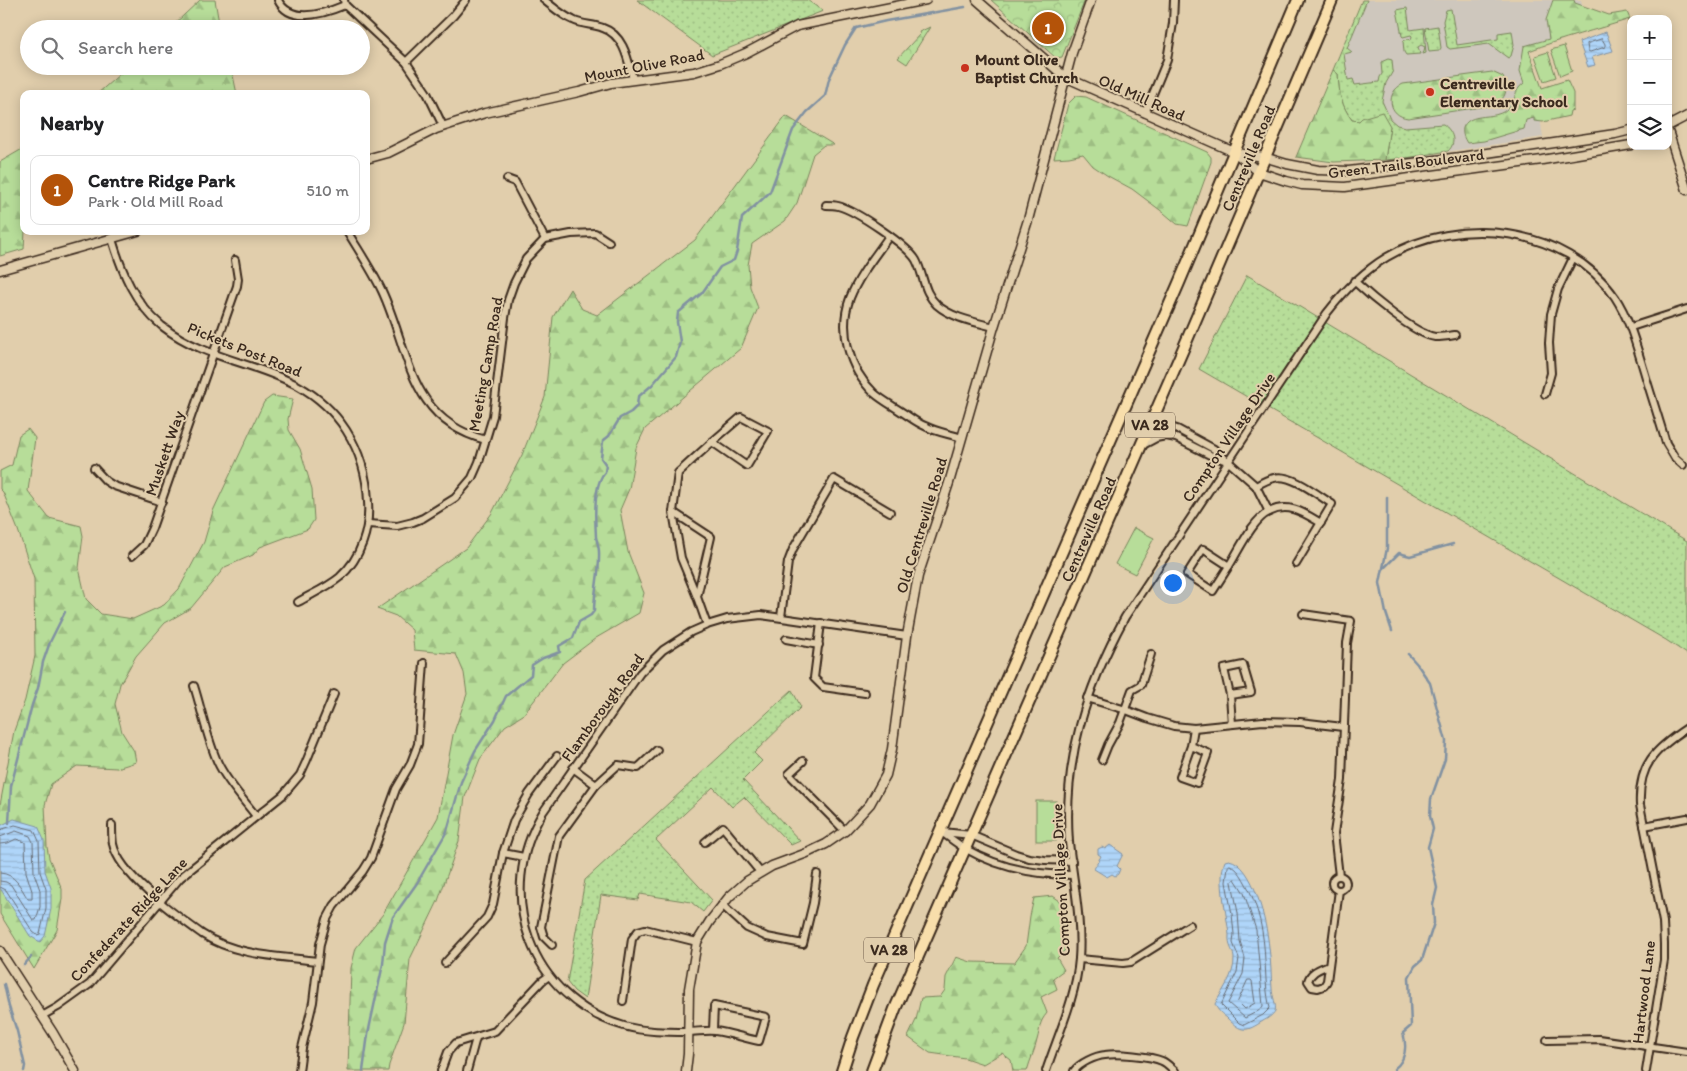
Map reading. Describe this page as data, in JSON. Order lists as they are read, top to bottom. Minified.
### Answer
{"streets":{"highway":["Centreville Road","VA 28"],"street":["Mount Olive Road","Old Mill Road","Green Trails Boulevard","Pickets Post Road","Meeting Camp Road","Compton Village Drive","Muskett Way","Old Centreville Road","Flamborough Road","Confederate Ridge Lane","Hartwood Lane"]},"crossings":[["Old Mill Road","Centreville Road"],["Old Mill Road","Green Trails Boulevard"],["Old Mill Road","Old Centreville Road"],["Centreville Road","Green Trails Boulevard"],["Pickets Post Road","Meeting Camp Road"],["Pickets Post Road","Muskett Way"],["Old Centreville Road","Flamborough Road"]],"places":["Mount Olive Baptist Church","Centreville Elementary School"],"page":{"pins":"1","map_buttons":["+","−"],"search":"Search here","heading":"Nearby","list":[{"mark":"1","name":"Centre Ridge Park","note":"Park · Old Mill Road","value":"510 m"}]}}
